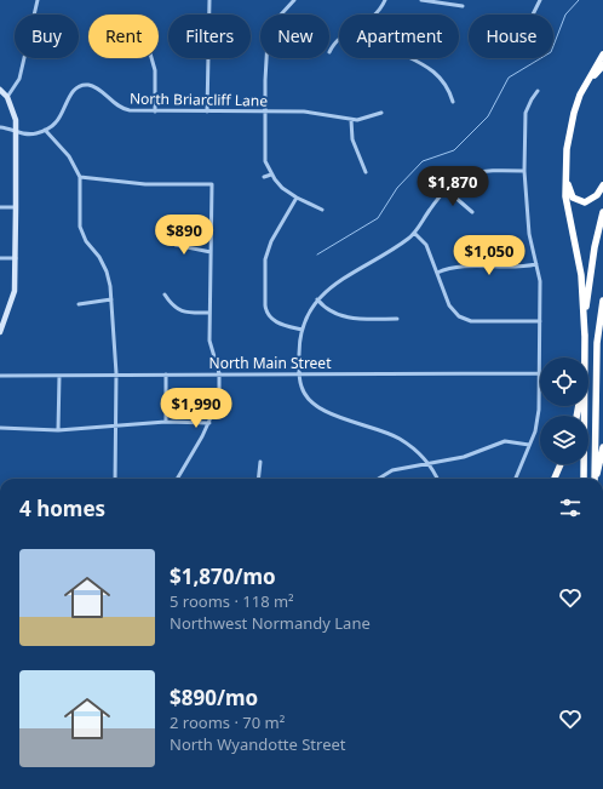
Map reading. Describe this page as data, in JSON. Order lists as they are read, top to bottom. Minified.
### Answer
{"streets":{"street":["North Briarcliff Lane","North Main Street"]},"page":{"chip":["Buy","Rent","Filters","New","Apartment","House"],"price":["$1,870","$890","$1,050","$1,990"],"heading":"4 homes","list":[{"name":"$1,870/mo","note":"5 rooms · 118 m² · Northwest Normandy Lane"},{"name":"$890/mo","note":"2 rooms · 70 m² · North Wyandotte Street"}]}}
